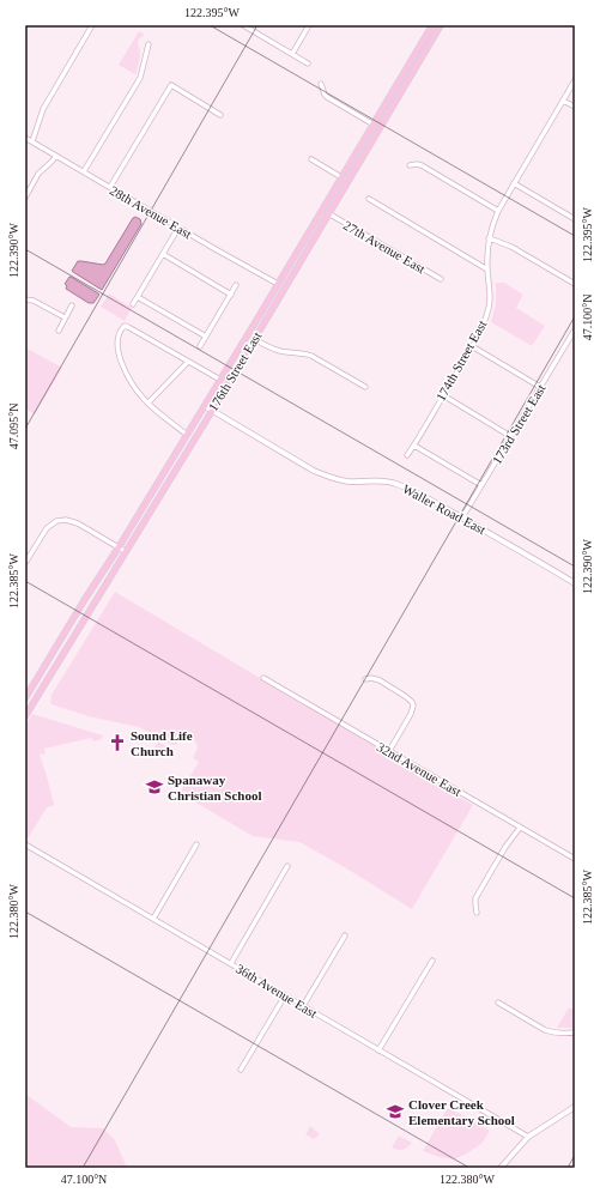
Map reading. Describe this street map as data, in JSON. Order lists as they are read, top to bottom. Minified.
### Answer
{"streets":{"main road":["176th Street East"],"street":["28th Avenue East","27th Avenue East","174th Street East","173rd Street East","Waller Road East","32nd Avenue East","36th Avenue East"]},"crossings":[["28th Avenue East","176th Street East"],["27th Avenue East","176th Street East"],["176th Street East","Waller Road East"],["173rd Street East","Waller Road East"]],"places":{"church":["Sound Life Church"],"school or university":["Spanaway Christian School","Clover Creek Elementary School"]},"coordinates":["122.395°W","122.390°W","47.100°N","47.095°N","122.385°W","122.380°W"]}
